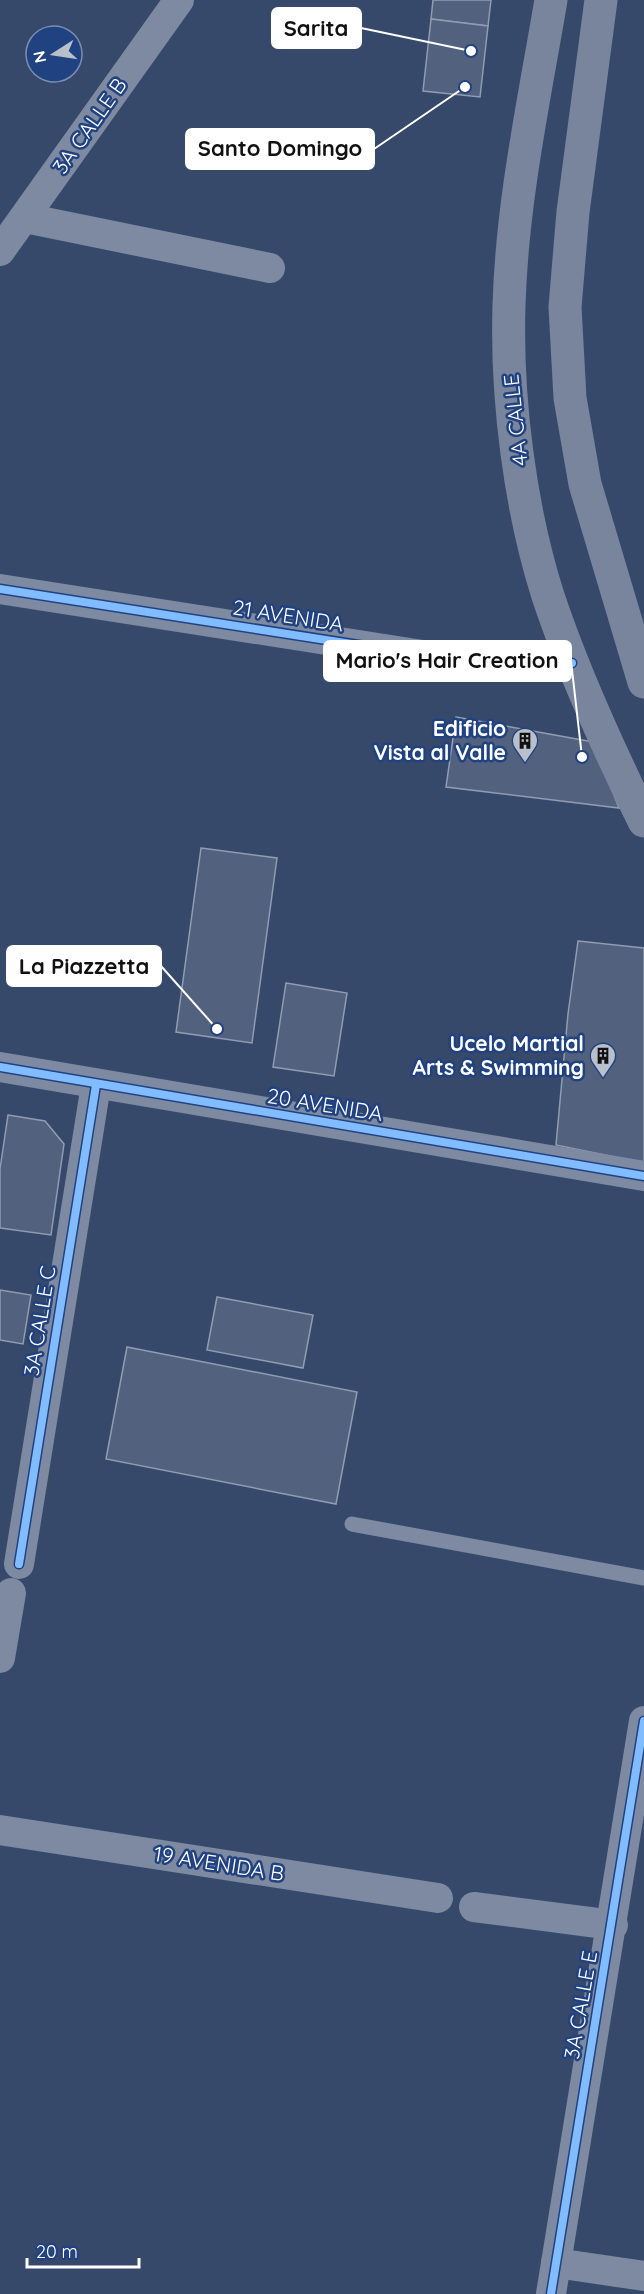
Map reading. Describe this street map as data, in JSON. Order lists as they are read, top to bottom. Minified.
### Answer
{"streets":{"main road":["4A CALLE"],"street":["3A CALLE B","21 AVENIDA","20 AVENIDA","3A CALLE C","19 AVENIDA B","3A CALLE E"]},"crossings":[["4A CALLE","21 AVENIDA"],["20 AVENIDA","3A CALLE C"]],"places":{"other":["Sarita","Santo Domingo","Mario's Hair Creation","La Piazzetta"],"building":["Edificio Vista al Valle","Ucelo Martial Arts & Swimming"]},"scale_bar":"20 m","north":"left"}
